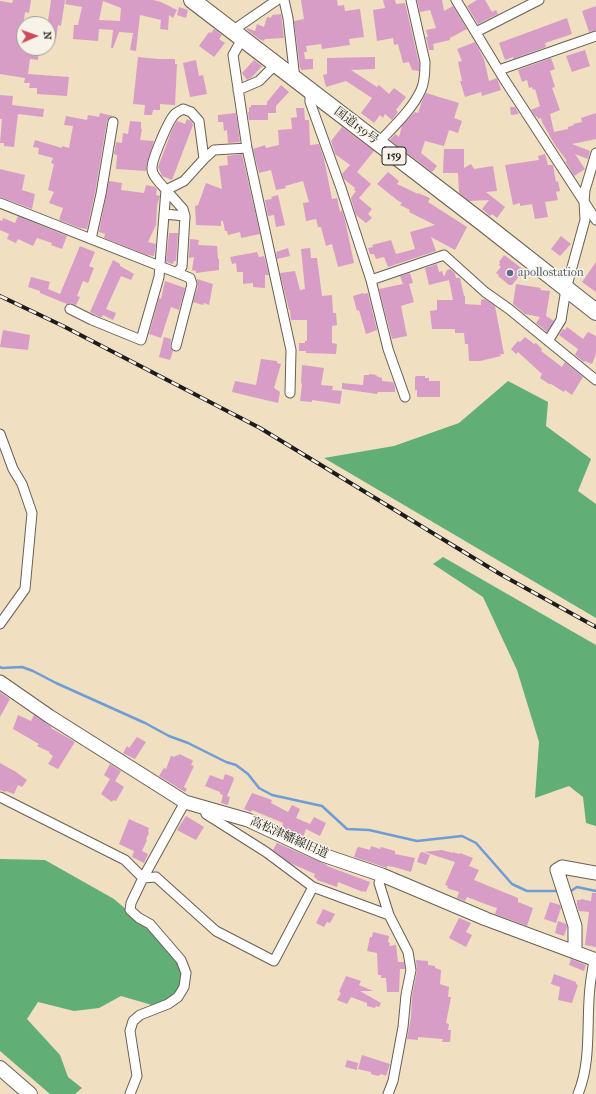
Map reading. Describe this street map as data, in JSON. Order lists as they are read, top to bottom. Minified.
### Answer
{"streets":{"highway":["国道159号","159"],"street":["高松津幡線旧道"]},"places":["apollostation"],"north":"right"}
